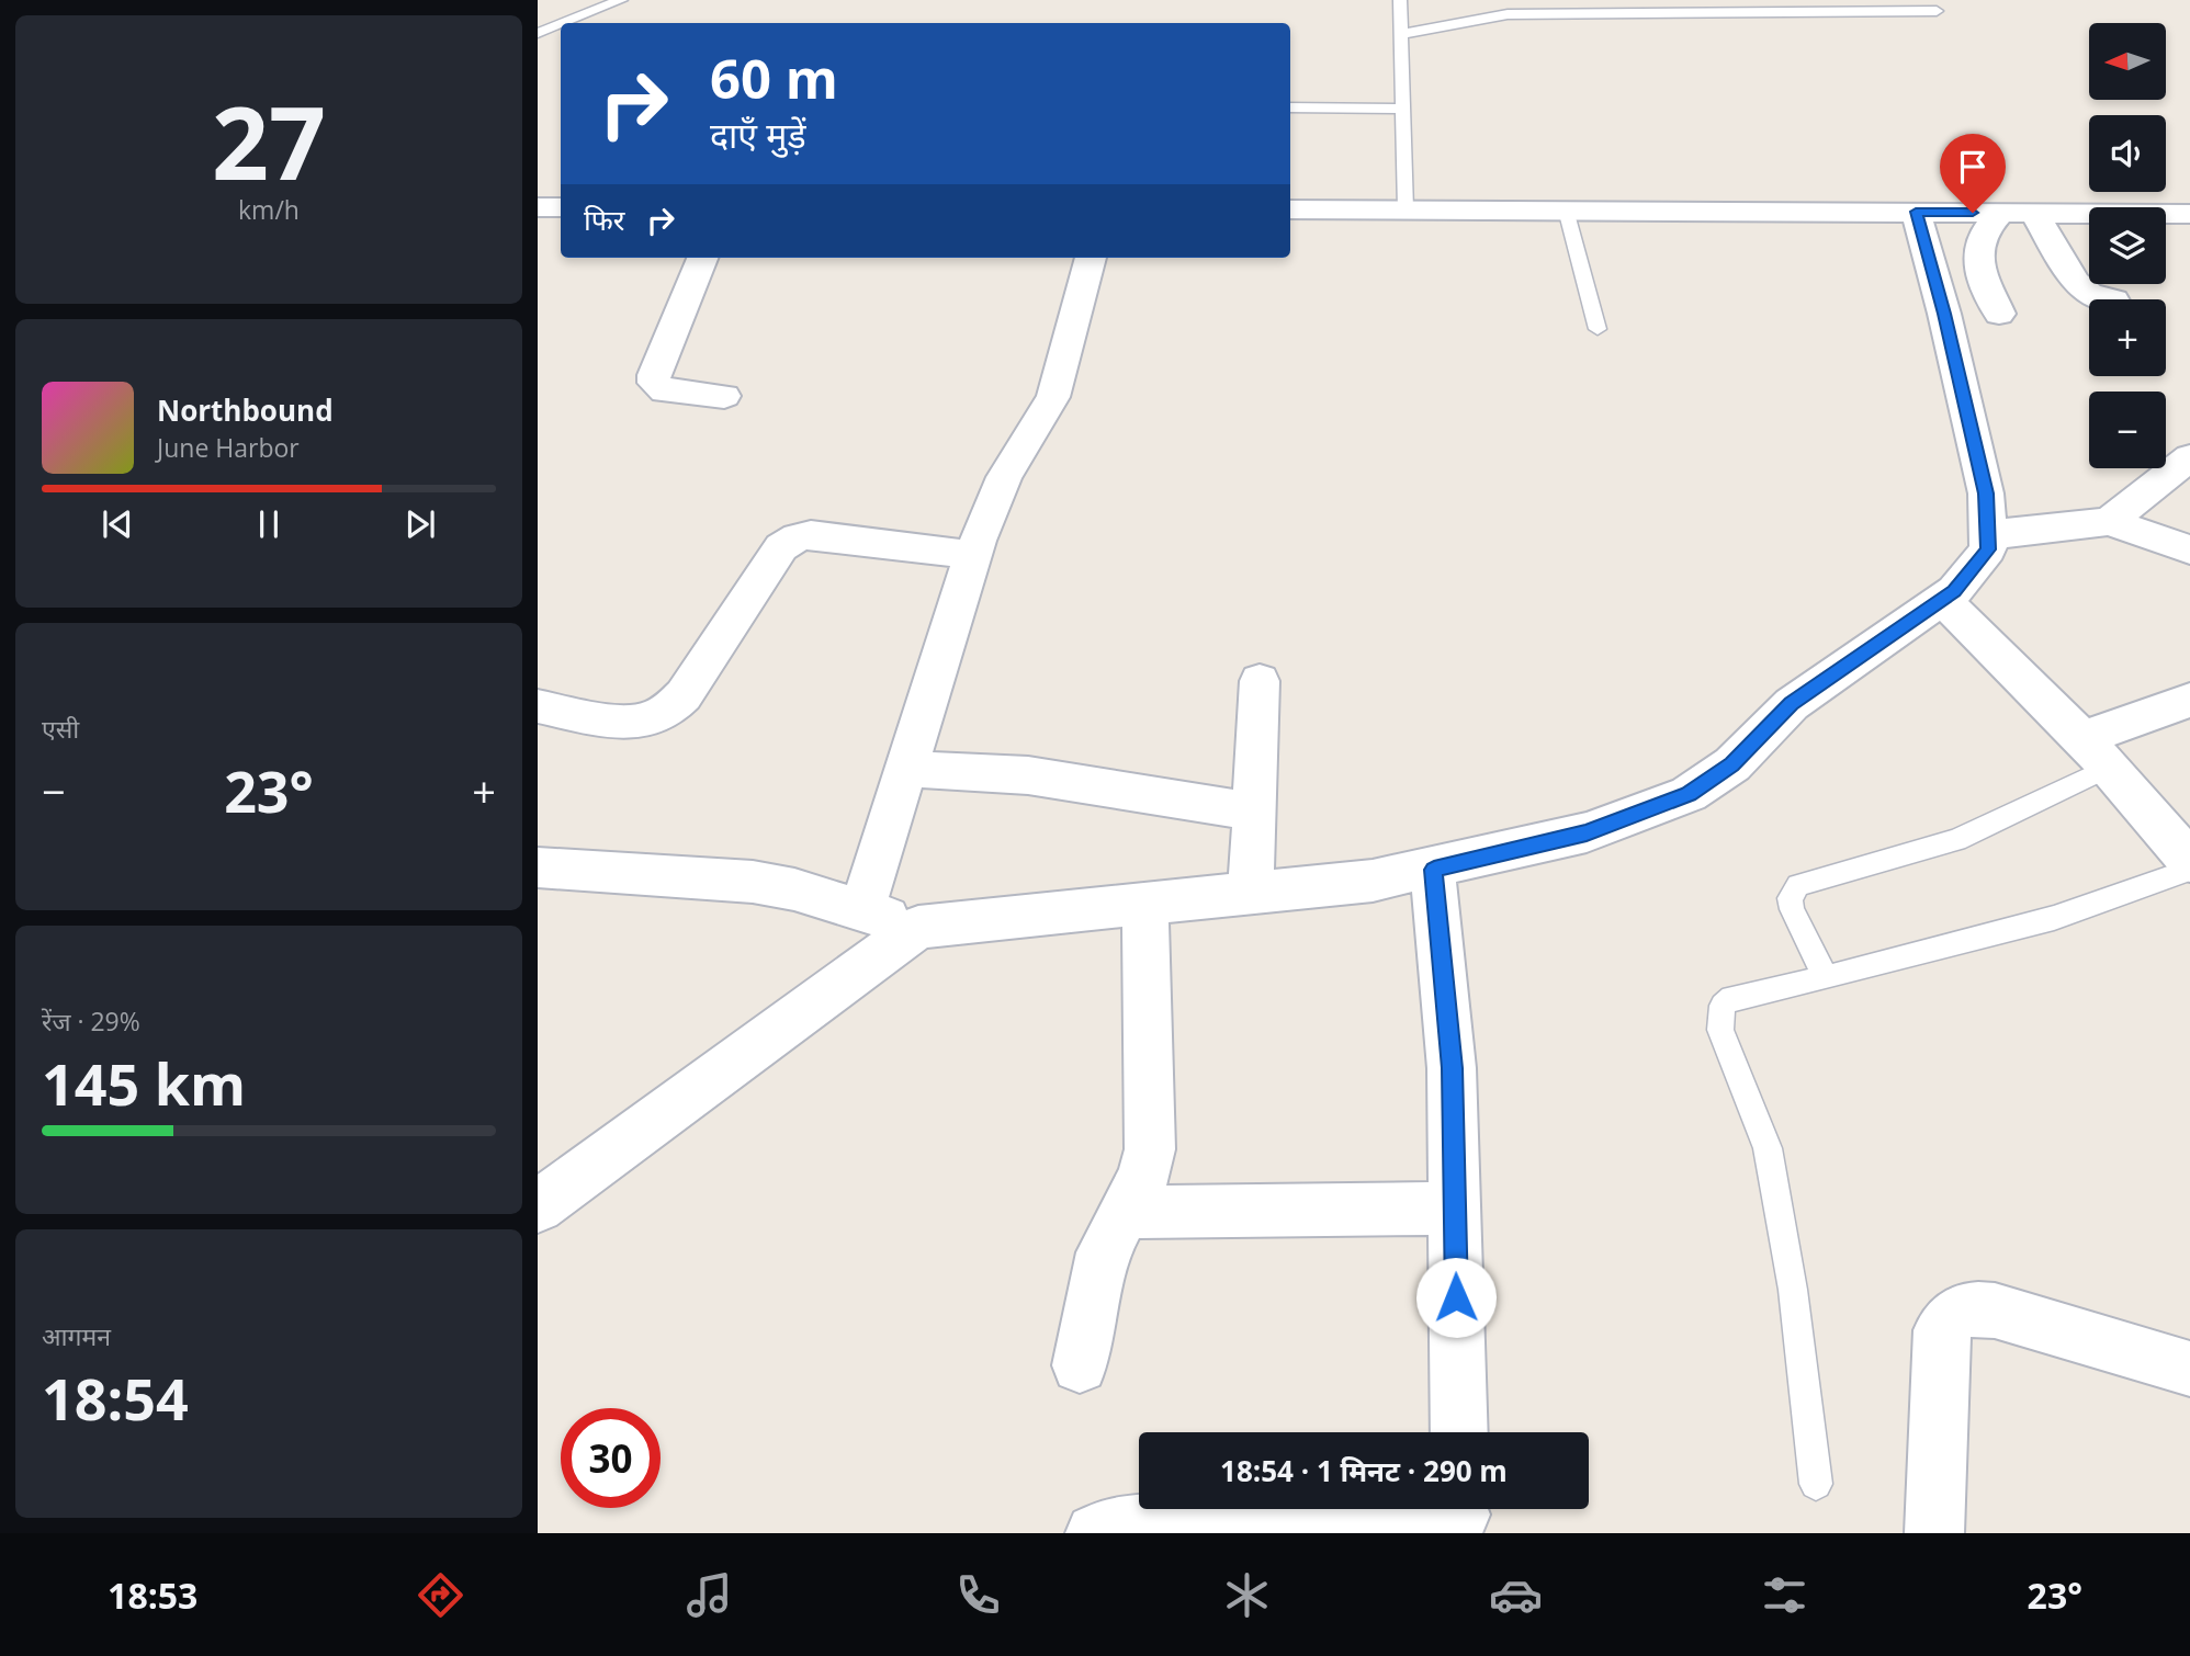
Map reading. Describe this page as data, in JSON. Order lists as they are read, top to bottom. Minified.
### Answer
{"north":"left","page":{"tile":[["27","km/h"],"एसी",["रेंज · 29%","145 km"],["आगमन","18:54"]],"map_buttons":["+","−"],"turn":["60 m","दाएँ मुड़ें"],"then":"फिर","song":["Northbound","June Harbor"],"heat":["−","23°","+"],"limit":"30","trip":"18:54 · 1 मिनट · 290 m","tabs":["18:53","23°"]}}
